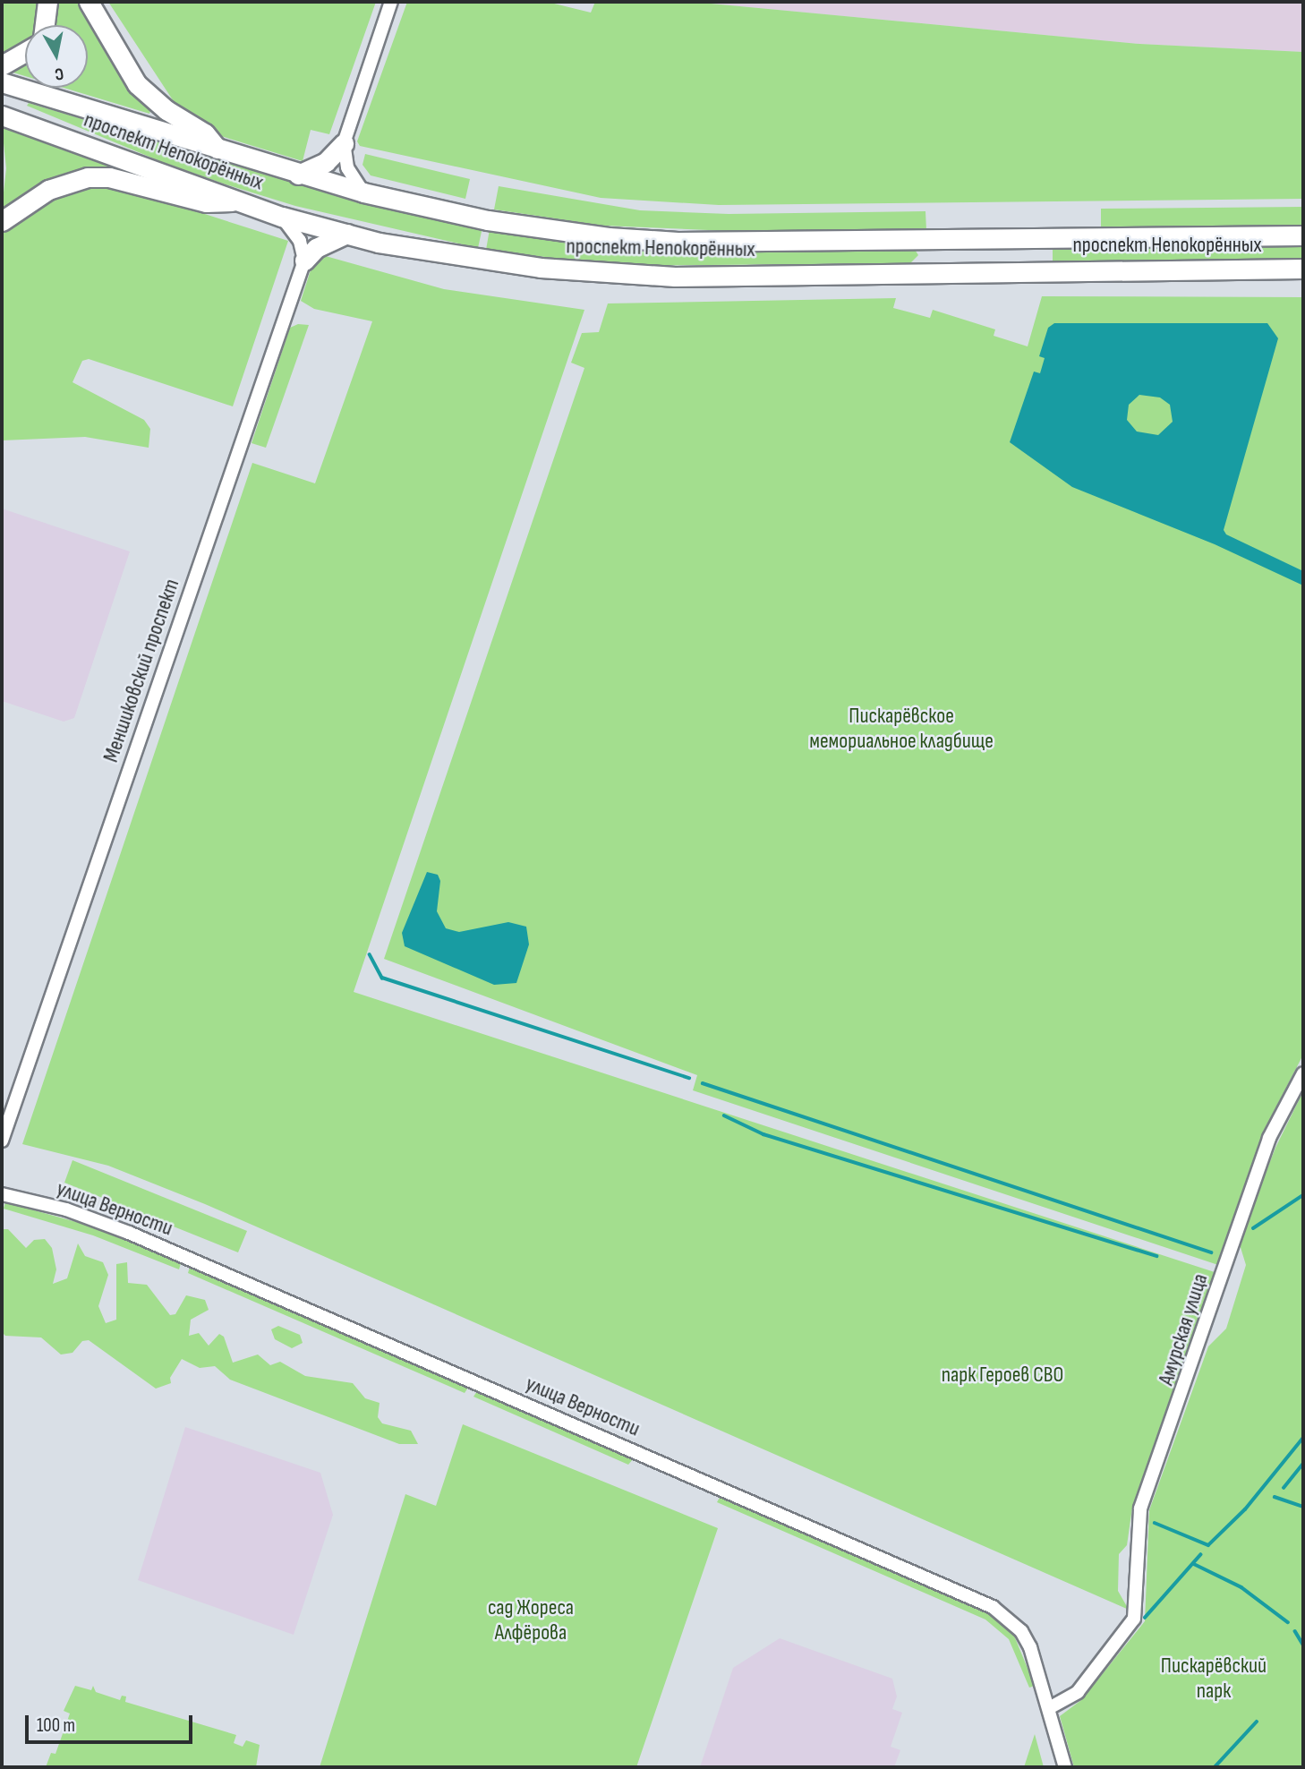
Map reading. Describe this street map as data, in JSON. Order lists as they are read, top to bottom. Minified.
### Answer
{"streets":{"main road":["проспект Непокорённых"],"street":["Меншиковский проспект","улица Верности","Амурская улица"]},"crossings":[["улица Верности","Амурская улица"]],"parks":["Пискарёвское мемориальное кладбище","парк Героев СВО","сад Жореса Алфёрова","Пискарёвский парк"],"scale_bar":"100 m","north":"bottom"}
